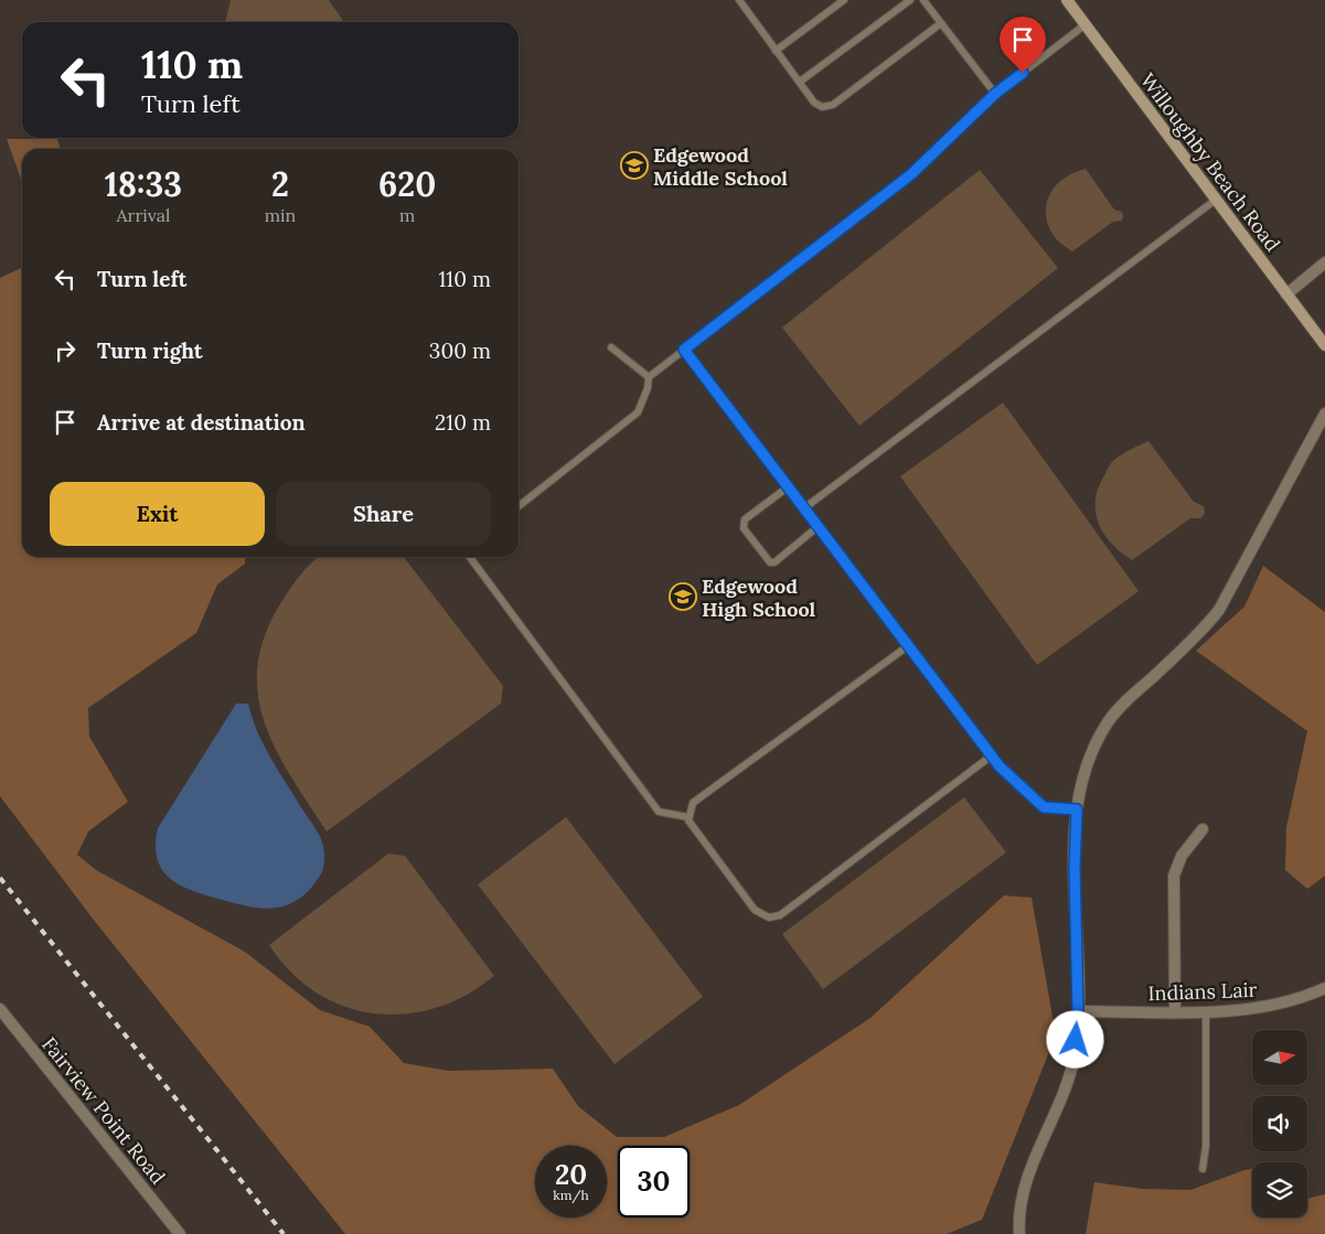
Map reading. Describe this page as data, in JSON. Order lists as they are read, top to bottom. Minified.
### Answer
{"streets":{"street":["Willoughby Beach Road","Indians Lair","Fairview Point Road"]},"places":{"school or university":["Edgewood Middle School","Edgewood High School"]},"north":"right","page":{"turn":["110 m","Turn left"],"eta":["18:33","Arrival","2","min","620","m"],"list":[{"name":"Turn left","value":"110 m"},{"name":"Turn right","value":"300 m"},{"name":"Arrive at destination","value":"210 m"}],"buttons":["Exit","Share"],"speed":"20 km/h","limit":"30"}}
